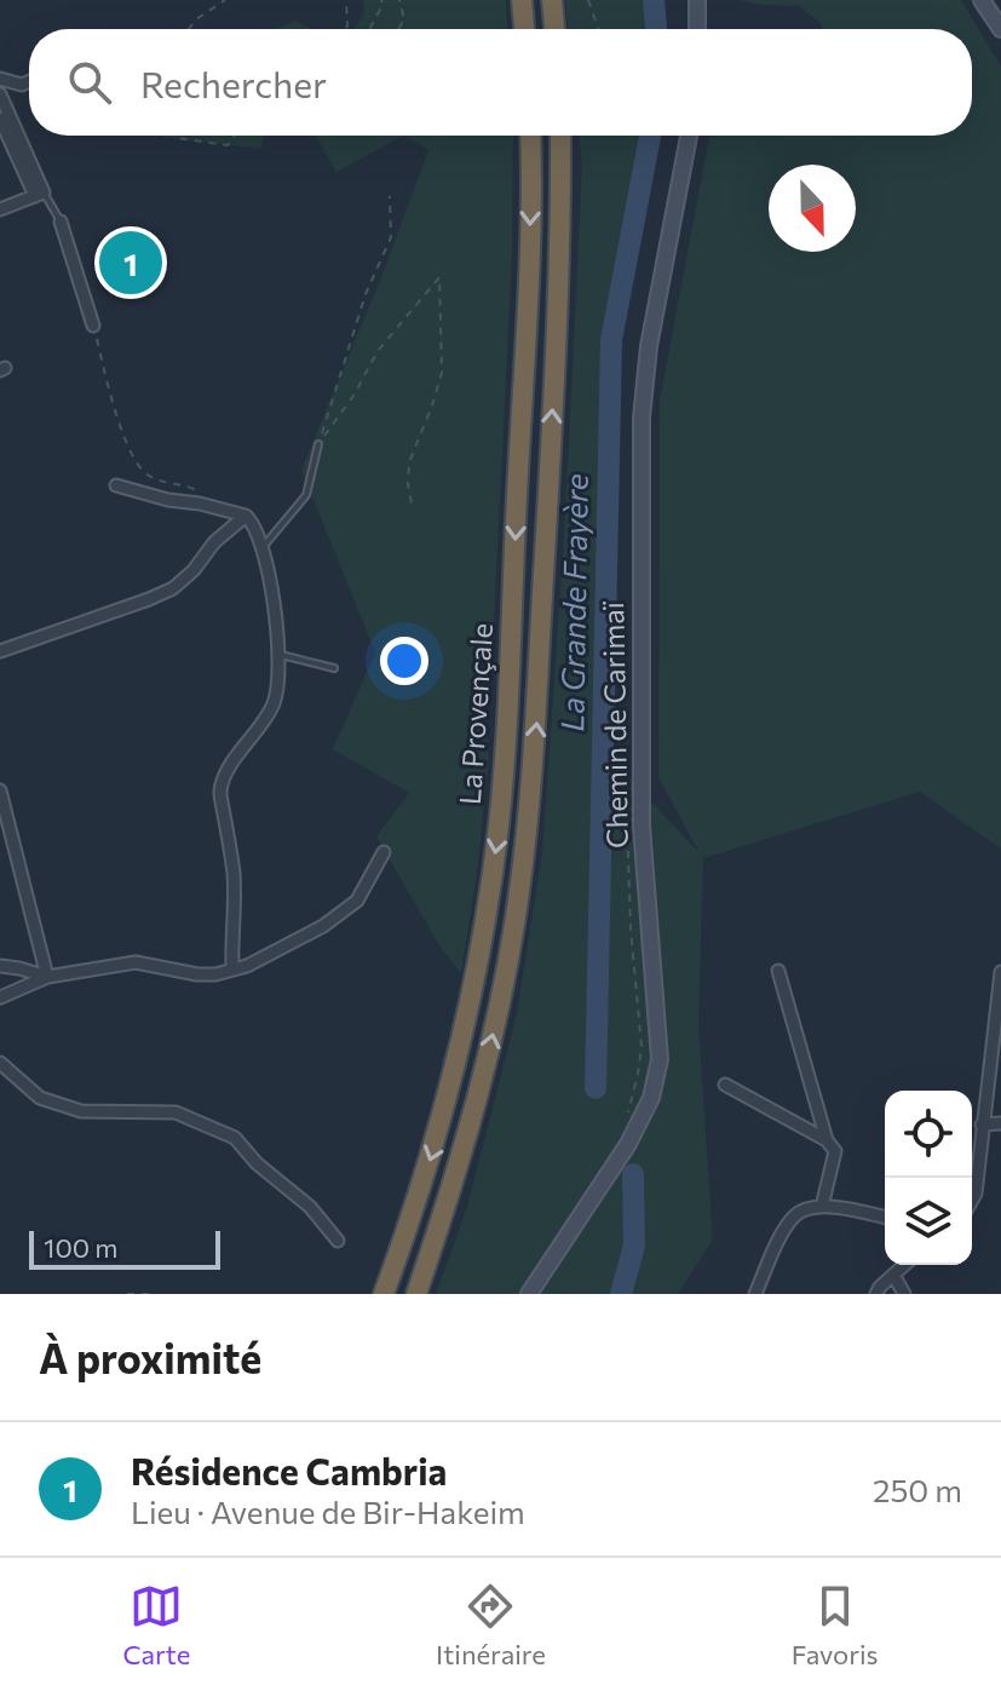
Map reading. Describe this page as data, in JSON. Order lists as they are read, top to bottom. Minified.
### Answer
{"streets":{"highway":["La Provençale"],"street":["Chemin de Carimaï"]},"water":["La Grande Frayère"],"scale_bar":"100 m","north":"bottom","page":{"search":"Rechercher","pins":"1","scale":"100 m","heading":"À proximité","list":[{"mark":"1","name":"Résidence Cambria","note":"Lieu · Avenue de Bir-Hakeim","value":"250 m"}],"nav":["Carte","Itinéraire","Favoris"]}}
